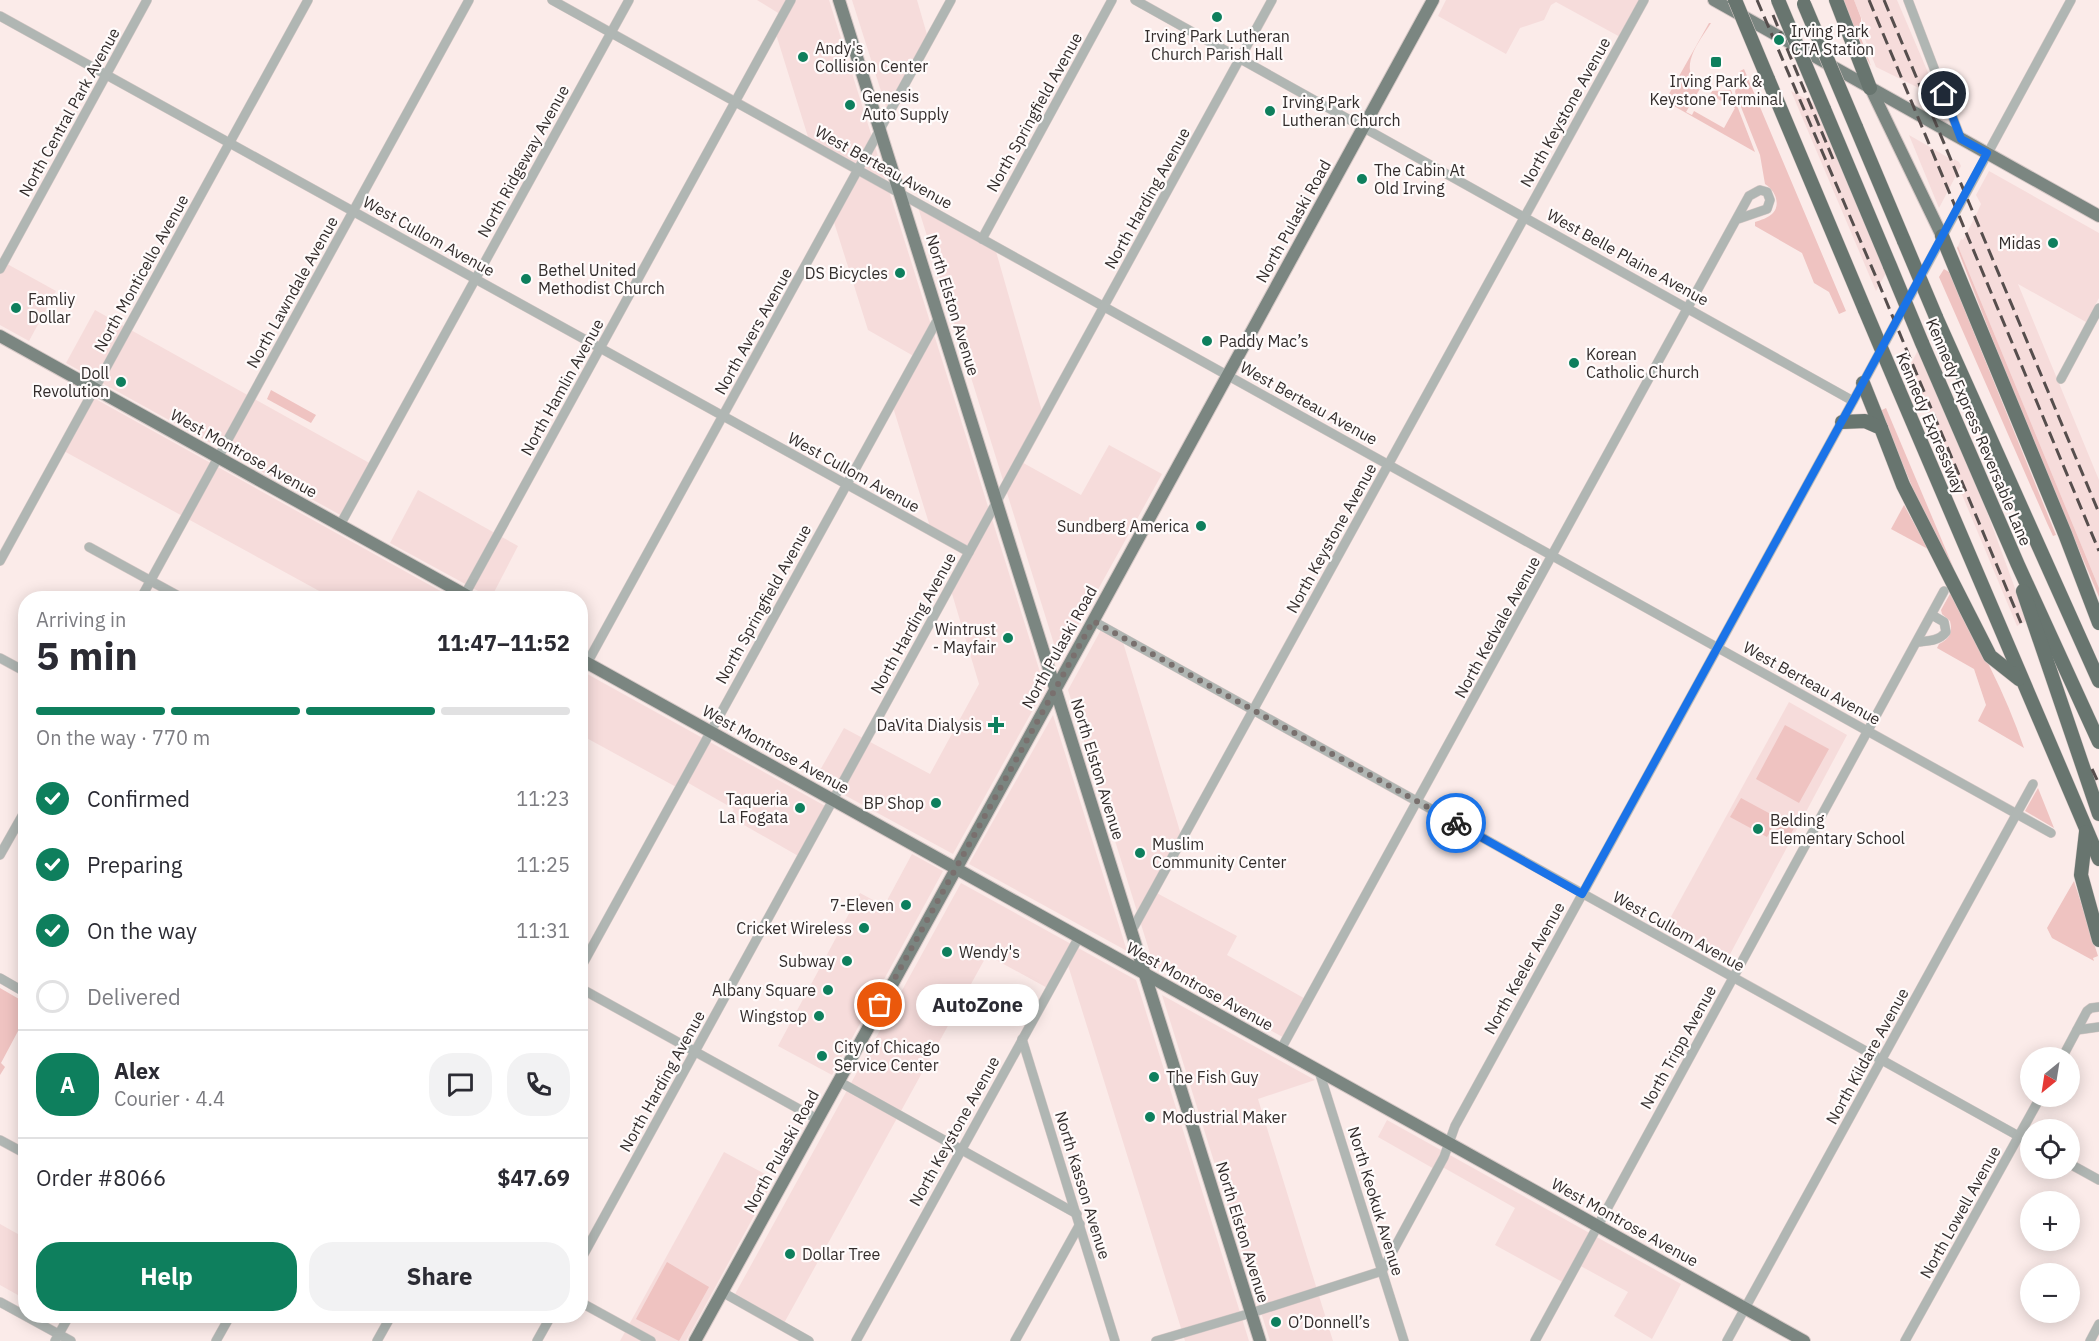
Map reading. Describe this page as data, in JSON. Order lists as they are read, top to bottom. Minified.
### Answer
{"streets":{"highway":["Kennedy Expressway","Kennedy Express Reversable Lane"],"main road":["North Pulaski Road","North Elston Avenue","West Montrose Avenue"],"street":["North Central Park Avenue","North Springfield Avenue","North Keystone Avenue","North Ridgeway Avenue","West Berteau Avenue","North Harding Avenue","West Cullom Avenue","West Belle Plaine Avenue","North Monticello Avenue","North Lawndale Avenue","North Avers Avenue","North Hamlin Avenue","North Kedvale Avenue","North Keeler Avenue","North Tripp Avenue","North Kildare Avenue","North Kasson Avenue","North Keokuk Avenue","North Lowell Avenue"]},"crossings":[["North Central Park Avenue","West Cullom Avenue"],["North Springfield Avenue","West Berteau Avenue"],["North Springfield Avenue","West Cullom Avenue"],["North Springfield Avenue","North Elston Avenue"],["North Springfield Avenue","West Montrose Avenue"],["North Keystone Avenue","West Berteau Avenue"],["North Keystone Avenue","West Cullom Avenue"],["North Keystone Avenue","West Belle Plaine Avenue"],["North Keystone Avenue","North Elston Avenue"],["North Keystone Avenue","West Montrose Avenue"],["North Keystone Avenue","North Kasson Avenue"],["North Ridgeway Avenue","West Berteau Avenue"],["North Ridgeway Avenue","West Cullom Avenue"],["North Ridgeway Avenue","West Montrose Avenue"],["West Berteau Avenue","North Harding Avenue"],["West Berteau Avenue","North Pulaski Road"],["West Berteau Avenue","North Elston Avenue"],["West Berteau Avenue","North Avers Avenue"],["West Berteau Avenue","North Hamlin Avenue"],["West Berteau Avenue","North Kedvale Avenue"],["West Berteau Avenue","North Keeler Avenue"],["West Berteau Avenue","North Tripp Avenue"],["West Berteau Avenue","North Kildare Avenue"],["North Harding Avenue","West Cullom Avenue"],["North Harding Avenue","West Belle Plaine Avenue"],["North Harding Avenue","North Elston Avenue"],["North Harding Avenue","West Montrose Avenue"],["North Pulaski Road","West Cullom Avenue"],["North Pulaski Road","West Belle Plaine Avenue"],["North Pulaski Road","North Elston Avenue"],["North Pulaski Road","West Montrose Avenue"],["West Cullom Avenue","North Monticello Avenue"],["West Cullom Avenue","North Lawndale Avenue"],["West Cullom Avenue","North Avers Avenue"],["West Cullom Avenue","North Hamlin Avenue"],["West Cullom Avenue","North Kedvale Avenue"],["West Cullom Avenue","North Keeler Avenue"],["West Cullom Avenue","North Tripp Avenue"],["West Cullom Avenue","North Kildare Avenue"],["West Cullom Avenue","North Lowell Avenue"],["West Belle Plaine Avenue","North Kedvale Avenue"],["West Belle Plaine Avenue","North Keeler Avenue"],["North Monticello Avenue","West Montrose Avenue"],["North Lawndale Avenue","West Montrose Avenue"],["North Elston Avenue","North Avers Avenue"],["North Elston Avenue","West Montrose Avenue"],["West Montrose Avenue","North Kedvale Avenue"],["West Montrose Avenue","North Keeler Avenue"],["West Montrose Avenue","North Tripp Avenue"],["West Montrose Avenue","North Kildare Avenue"],["West Montrose Avenue","North Keokuk Avenue"],["North Keeler Avenue","North Keokuk Avenue"]],"places":{"other":["Irving Park Lutheran Church Parish Hall","Irving Park CTA Station","Andy's Collision Center","Genesis Auto Supply","Irving Park Lutheran Church","The Cabin At Old Irving","Midas","DS Bicycles","Bethel United Methodist Church","Famliy Dollar","Paddy Mac’s","Korean Catholic Church","Doll Revolution","Sundberg America","Wintrust - Mayfair","BP Shop","Taqueria La Fogata","Belding Elementary School","Muslim Community Center","7-Eleven","Cricket Wireless","Wendy's","Subway","Albany Square","AutoZone","Wingstop","City of Chicago Service Center","The Fish Guy","Modustrial Maker","Dollar Tree","O’Donnell’s"],"transit":["Irving Park & Keystone Terminal"],"health":["DaVita Dialysis"]},"north":"bottom left","page":{"heading":["5 min","Arriving in","11:47–11:52"],"panel":["Alex","Courier · 4.4","Order #8066","$47.69"],"bar":"On the way · 770 m","list":[["Confirmed","11:23"],["Preparing","11:25"],["On the way","11:31"],"Delivered"],"bubble":"AutoZone","map_buttons":["+","−"],"round":"A","buttons":["Help","Share"]}}
